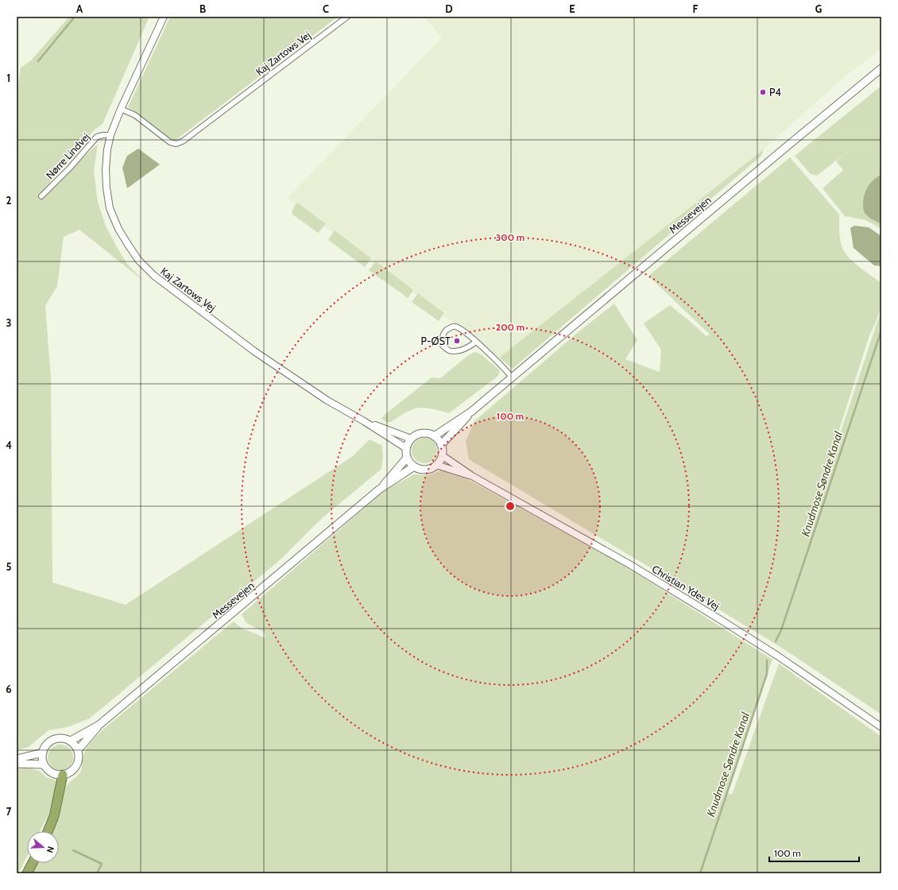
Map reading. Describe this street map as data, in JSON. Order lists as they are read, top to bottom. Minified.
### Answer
{"streets":{"main road":["Messevejen"],"street":["Kaj Zartows Vej","Nørre Lindvej","Christian Ydes Vej"]},"crossings":[["Kaj Zartows Vej","Nørre Lindvej"],["Kaj Zartows Vej","Messevejen"],["Kaj Zartows Vej","Christian Ydes Vej"],["Messevejen","Christian Ydes Vej"]],"water":["Knudmose Søndre Kanal"],"places":["P4","P-ØST"],"scale_bar":"100 m","north":"right","grid":{"columns":["A","B","C","D","E","F","G"],"rows":["1","2","3","4","5","6","7"]},"rings":["300 m","200 m","100 m"]}
